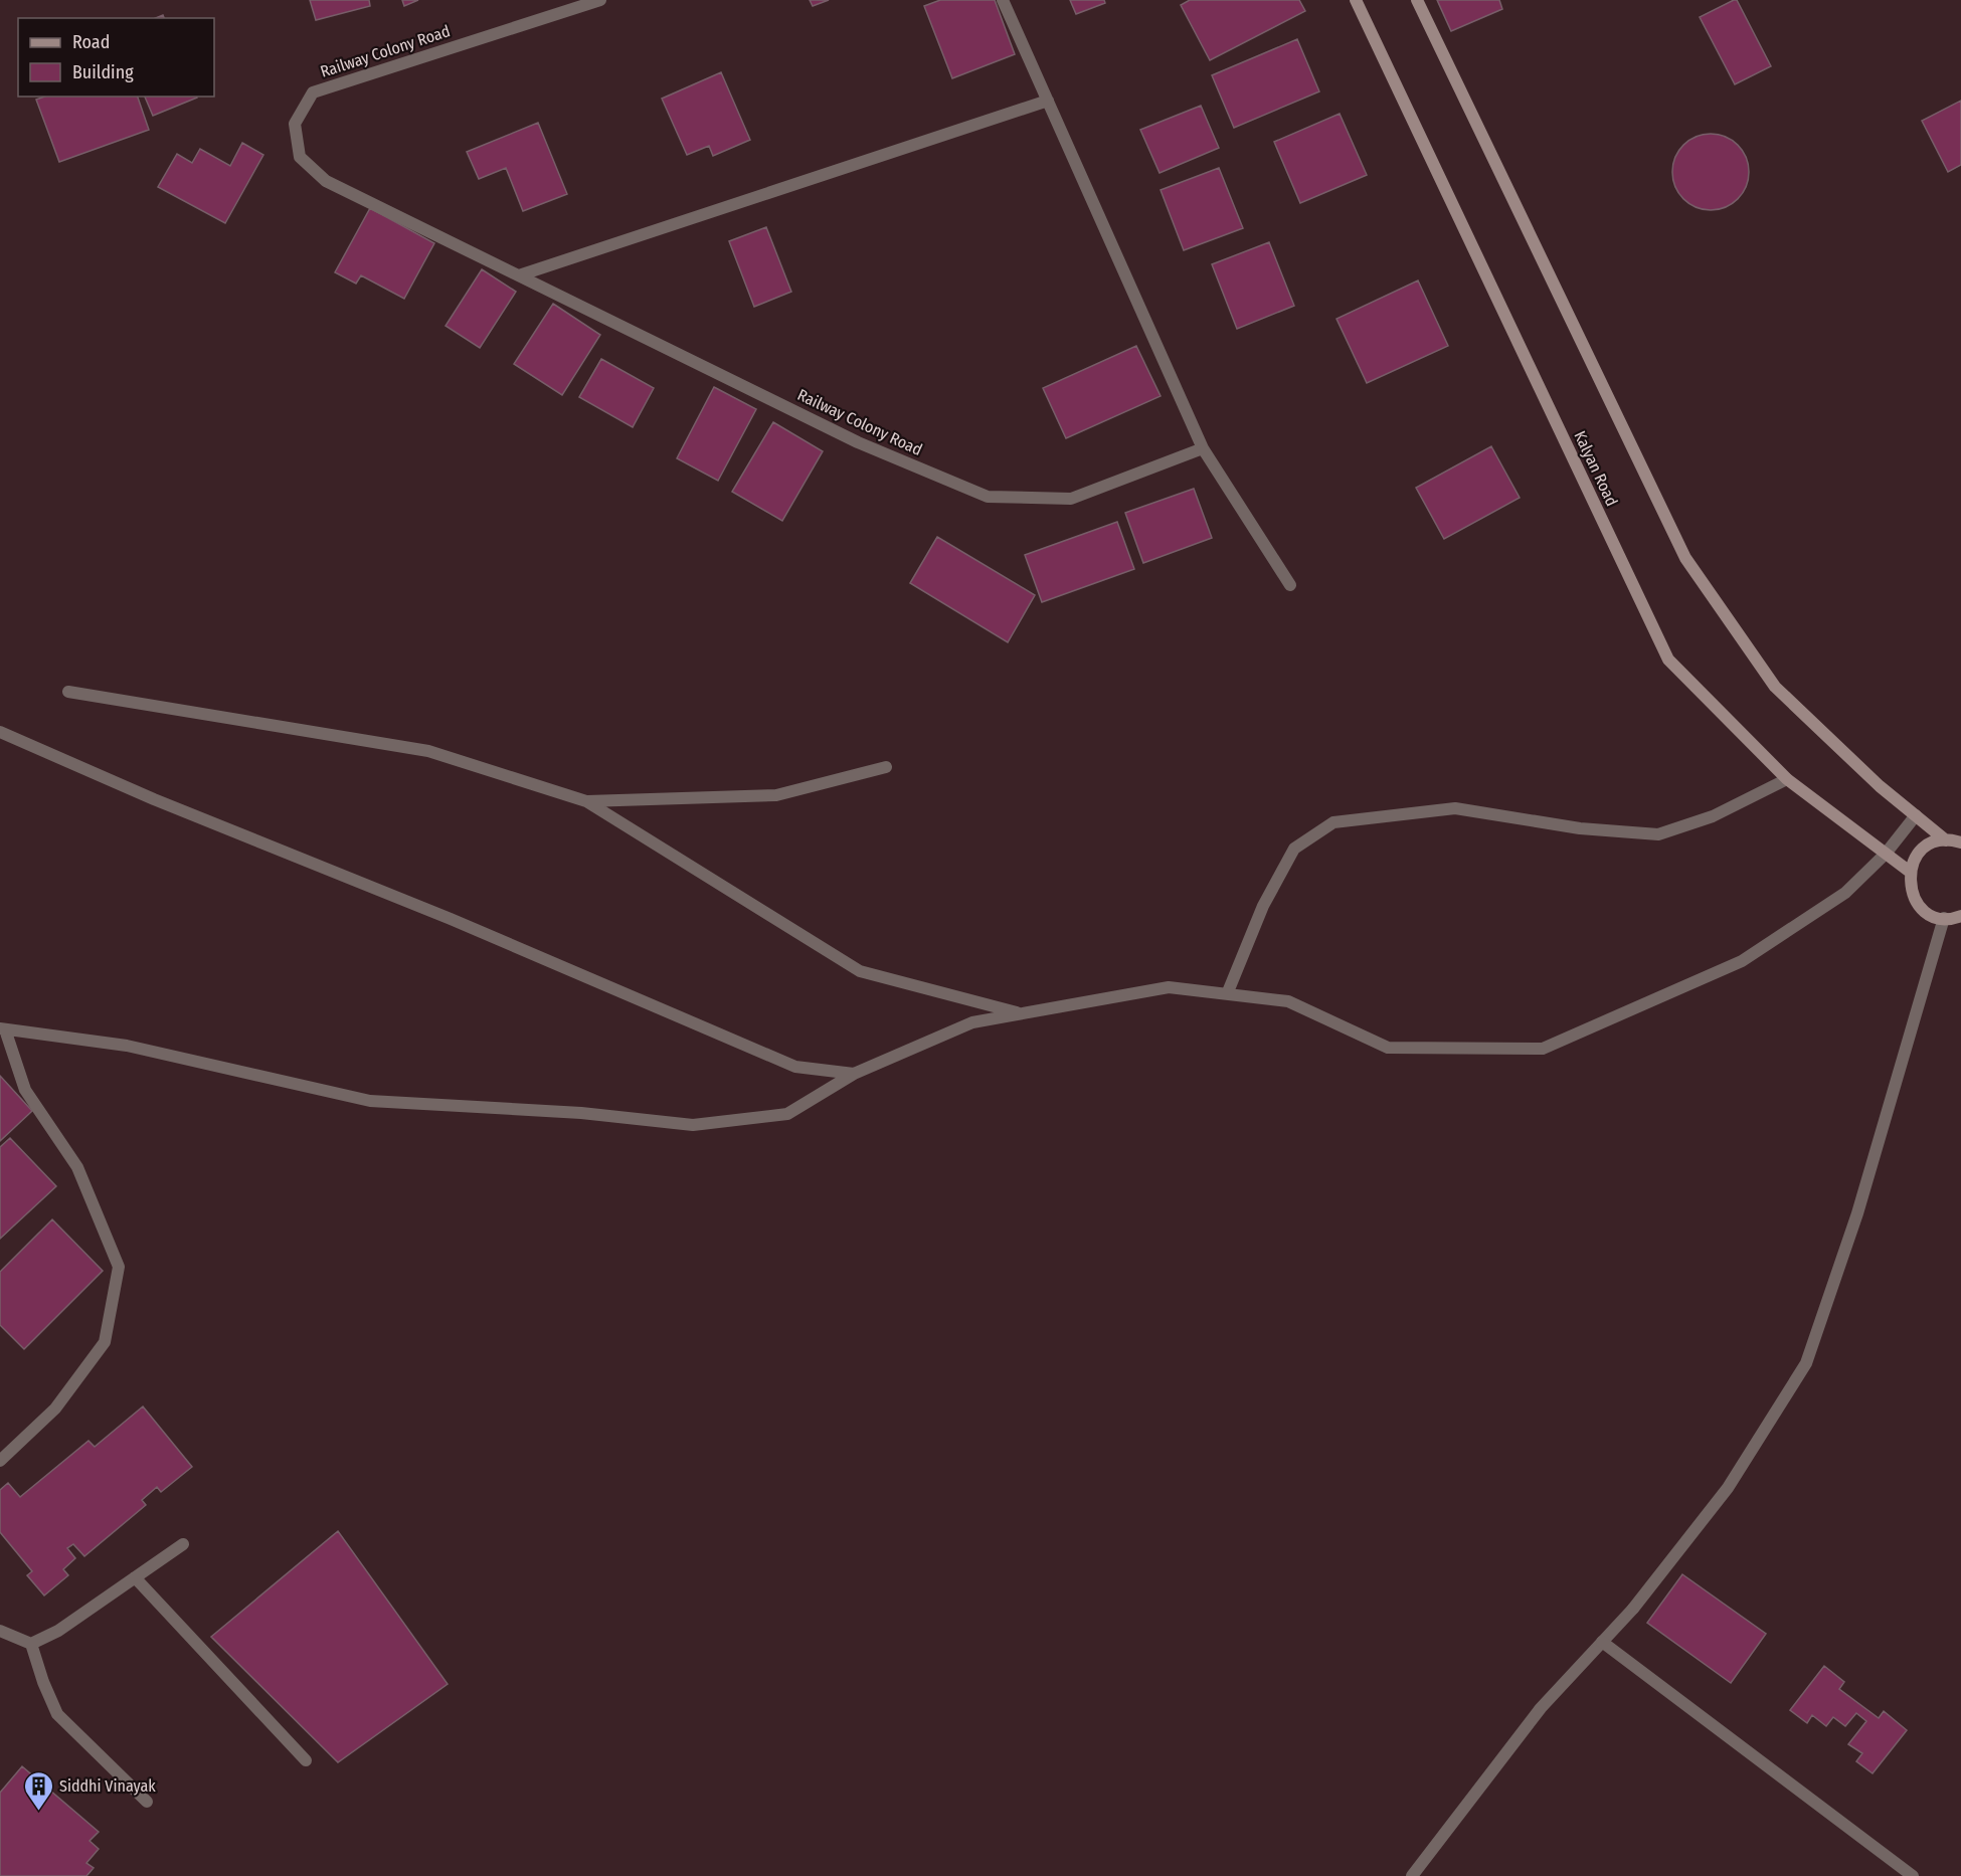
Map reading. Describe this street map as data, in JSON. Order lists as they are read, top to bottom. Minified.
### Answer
{"streets":{"main road":["Kalyan Road"],"street":["Railway Colony Road"]},"places":{"building":["Siddhi Vinayak"]},"legend":["Road","Building"]}
